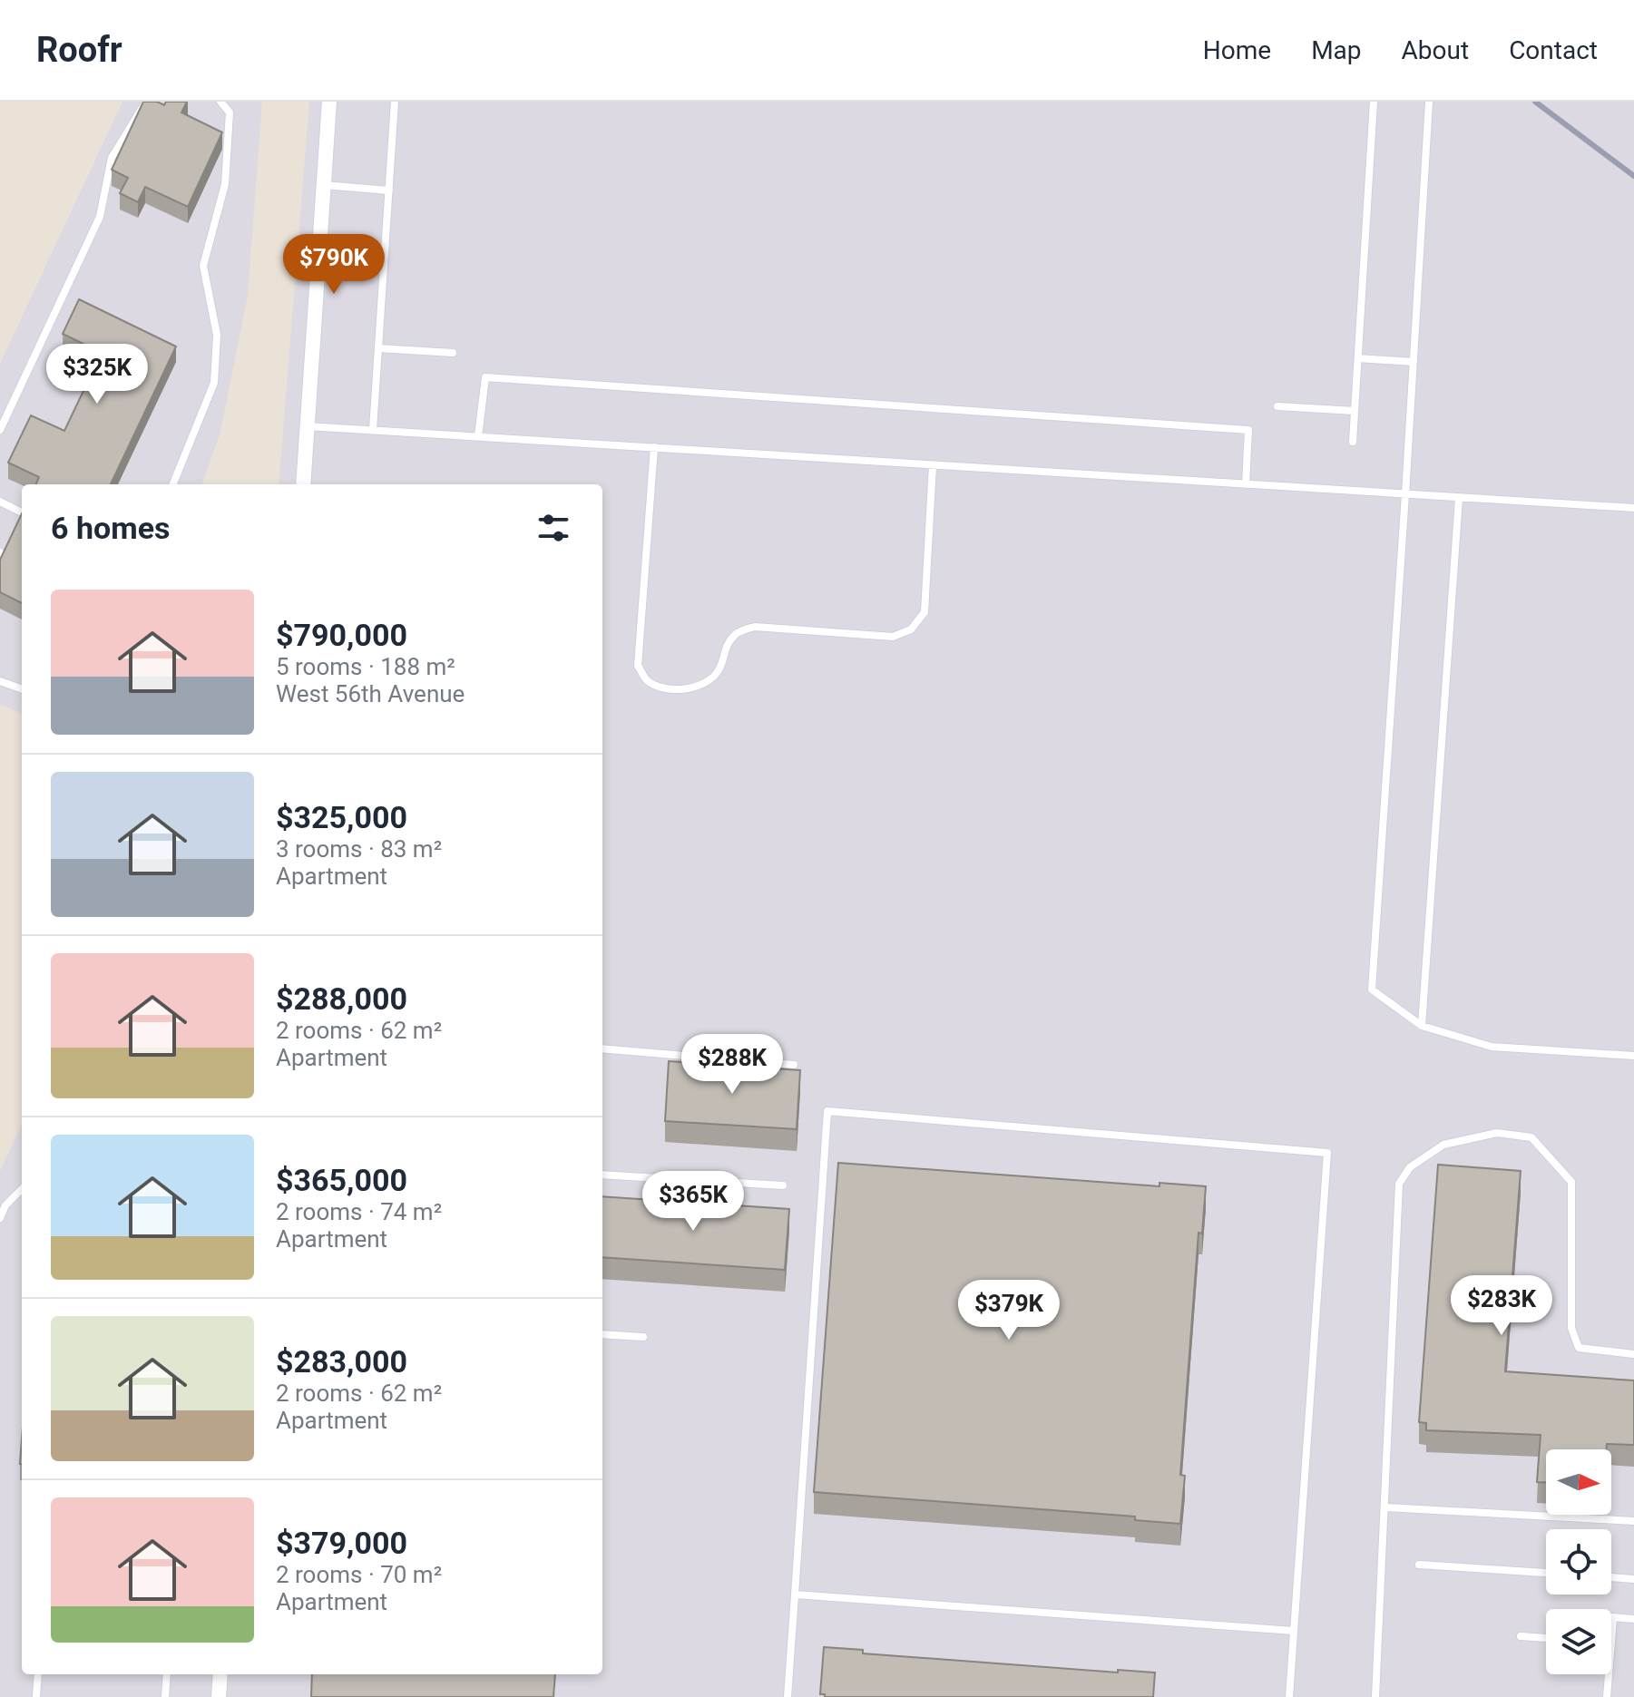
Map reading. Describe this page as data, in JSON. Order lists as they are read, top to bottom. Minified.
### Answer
{"north":"right","page":{"header":"Roofr","nav":["Home","Map","About","Contact"],"price":["$790K","$325K","$288K","$365K","$283K","$379K"],"heading":"6 homes","list":[{"name":"$790,000","note":"5 rooms · 188 m² · West 56th Avenue"},{"name":"$325,000","note":"3 rooms · 83 m² · Apartment"},{"name":"$288,000","note":"2 rooms · 62 m² · Apartment"},{"name":"$365,000","note":"2 rooms · 74 m² · Apartment"},{"name":"$283,000","note":"2 rooms · 62 m² · Apartment"},{"name":"$379,000","note":"2 rooms · 70 m² · Apartment"}]}}
